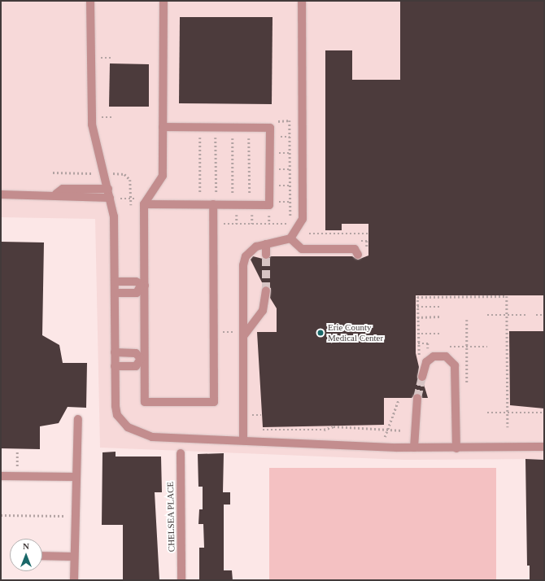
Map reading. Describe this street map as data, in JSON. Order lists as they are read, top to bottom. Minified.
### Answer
{"streets":{"street":["CHELSEA PLACE"]},"places":["Erie County Medical Center"],"north":"top"}
